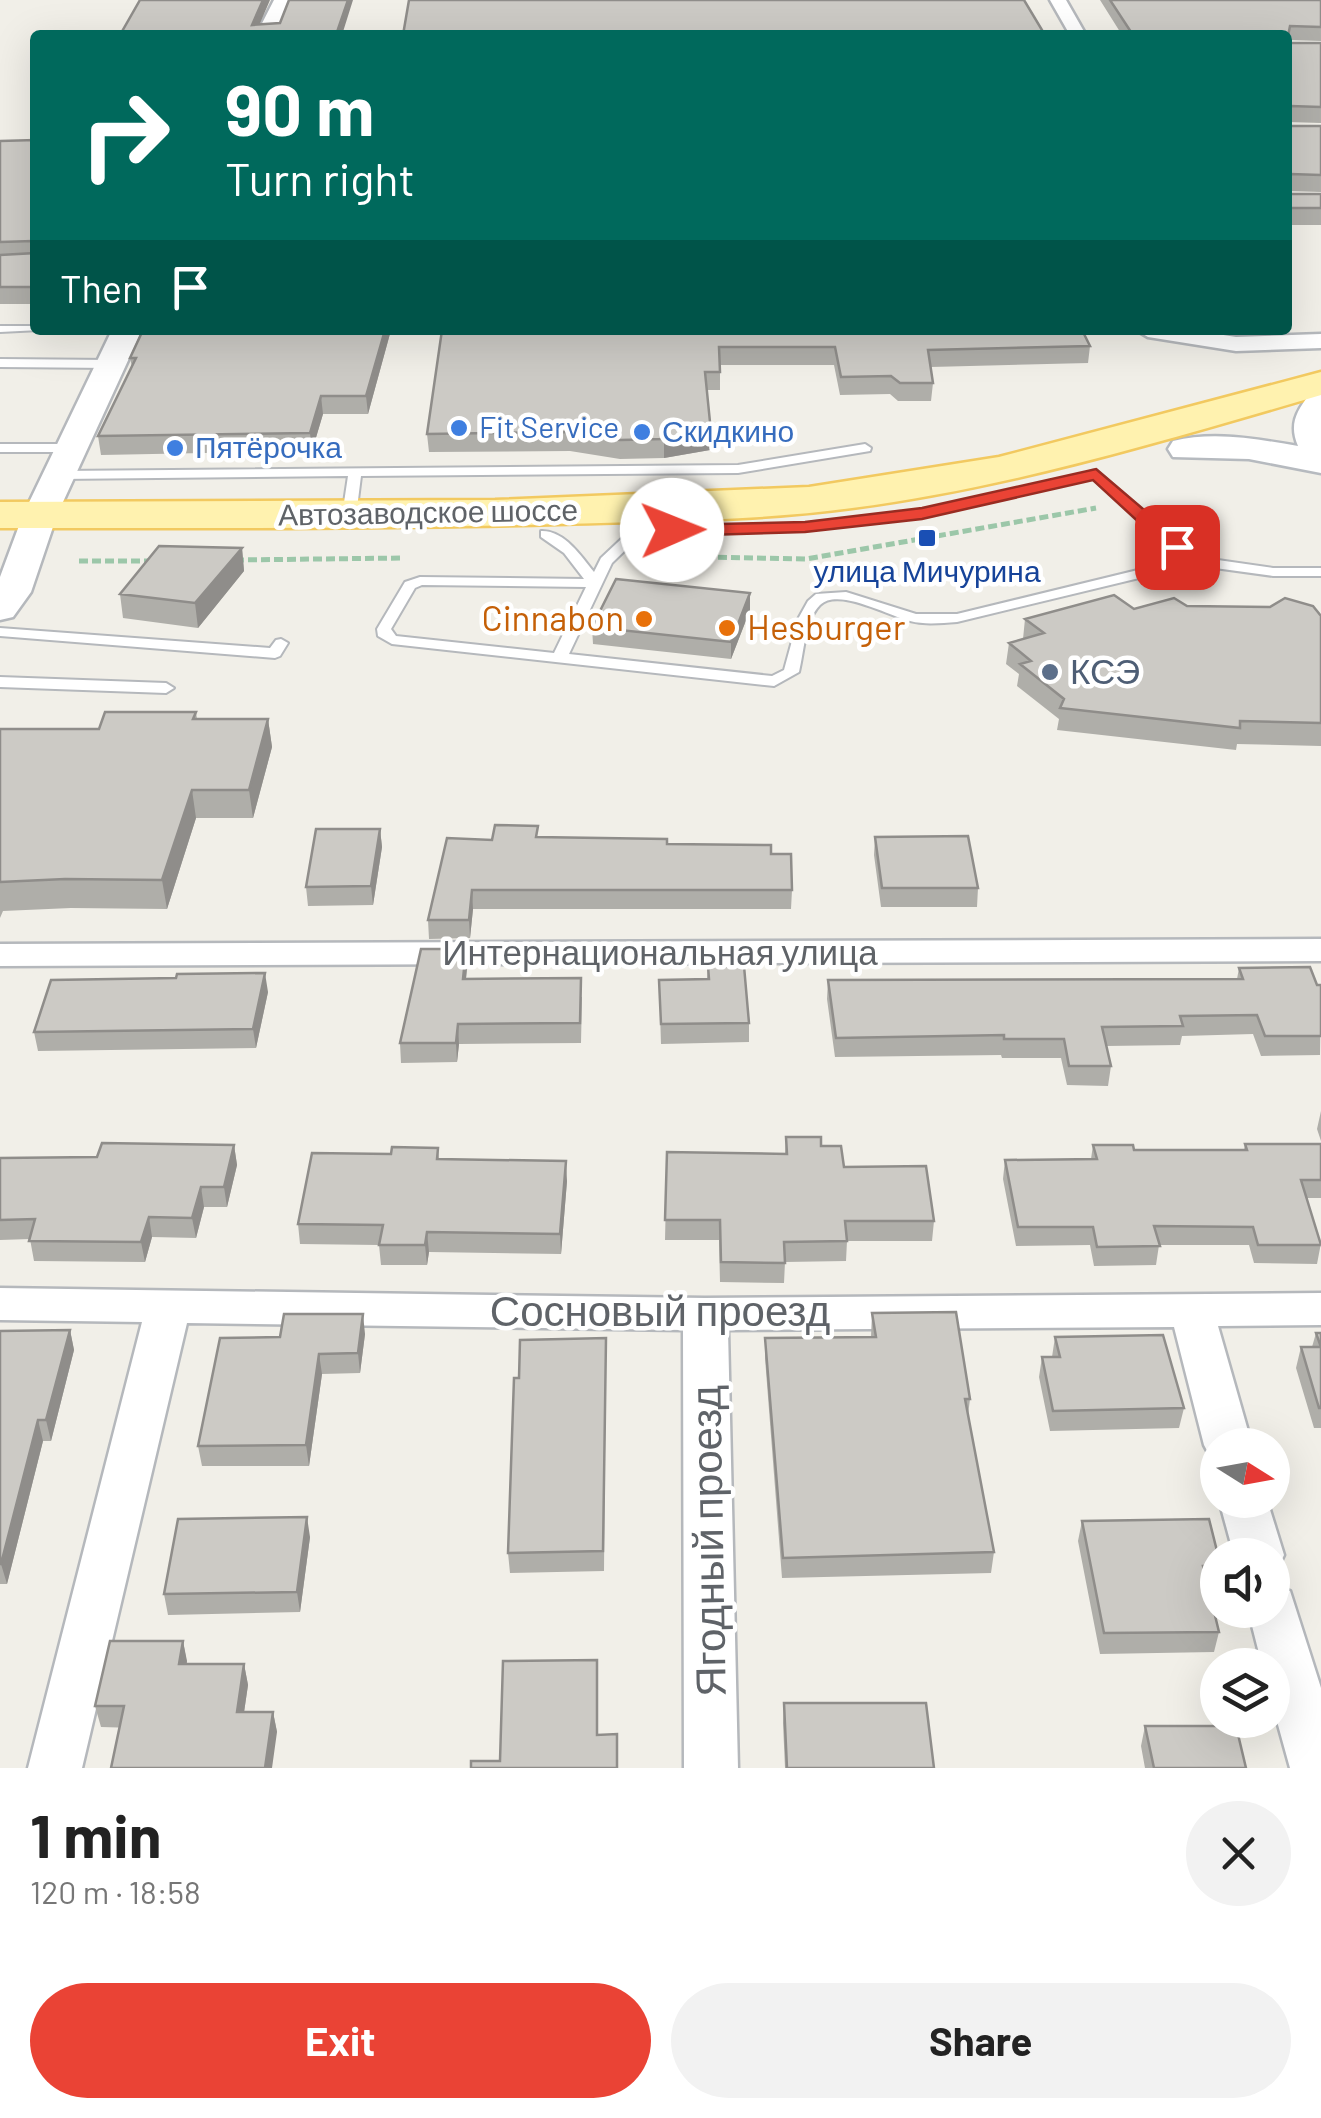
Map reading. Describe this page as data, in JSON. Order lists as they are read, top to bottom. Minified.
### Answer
{"streets":{"main road":["Автозаводское шоссе"],"street":["Интернациональная улица","Сосновый проезд","Ягодный проезд"]},"crossings":[["Сосновый проезд","Ягодный проезд"]],"places":{"other":["Fit Service","Скидкино","Пятёрочка","Cinnabon","Hesburger","КСЭ"],"transit":["улица Мичурина"]},"north":"right","page":{"turn":["90 m","Turn right"],"then":"Then","heading":["1 min","120 m · 18:58"],"buttons":["Exit","Share"]}}
